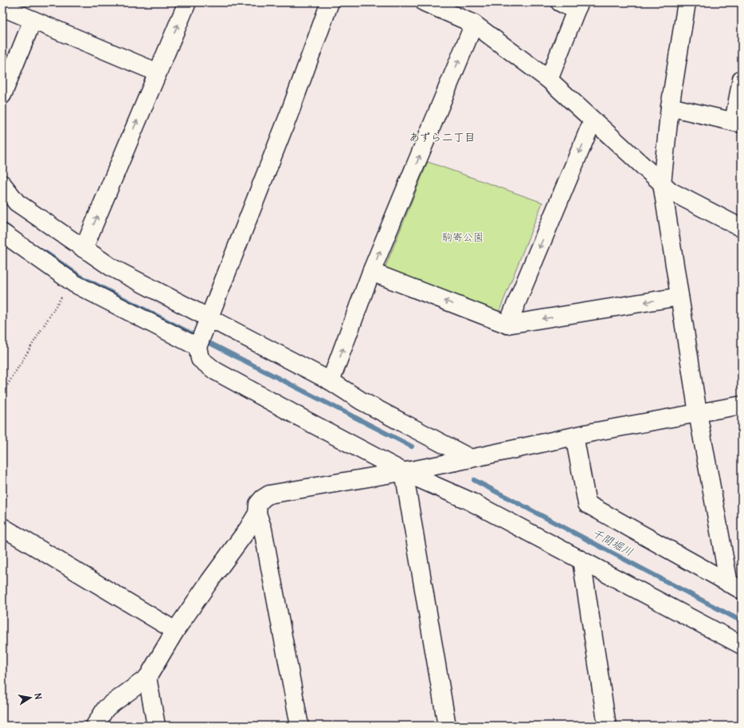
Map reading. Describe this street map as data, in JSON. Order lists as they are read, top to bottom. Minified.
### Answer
{"districts":["あずら二丁目"],"water":["千間堀川"],"parks":["駒寄公園"],"north":"right"}
